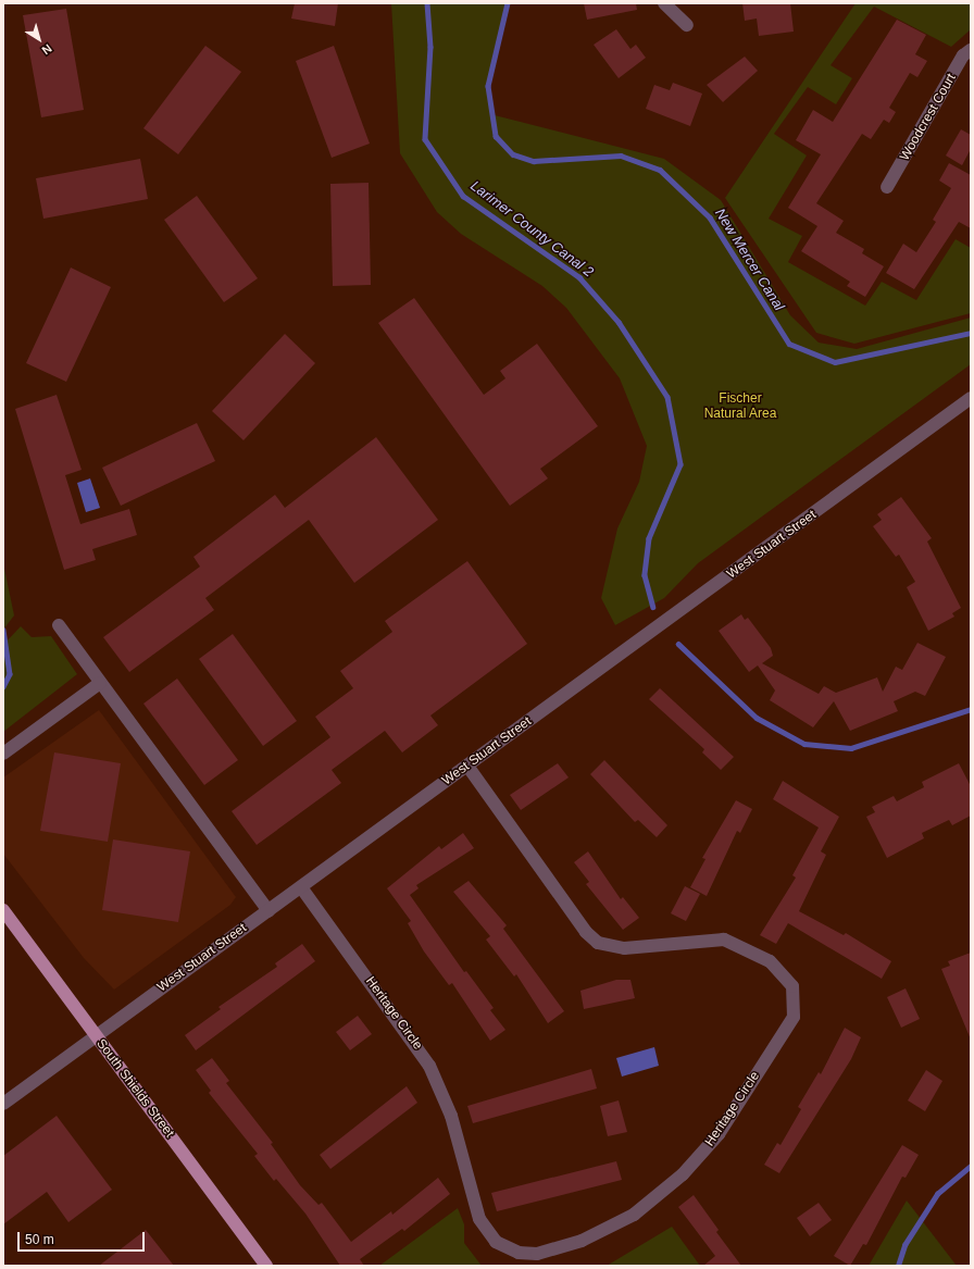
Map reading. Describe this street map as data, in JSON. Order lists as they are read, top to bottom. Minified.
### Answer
{"streets":{"main road":["South Shields Street"],"street":["Woodcrest Court","West Stuart Street","Heritage Circle"]},"crossings":[["West Stuart Street","Heritage Circle"],["West Stuart Street","South Shields Street"]],"water":["Larimer County Canal 2","New Mercer Canal"],"parks":["Fischer Natural Area"],"scale_bar":"50 m","north":"bottom right"}
